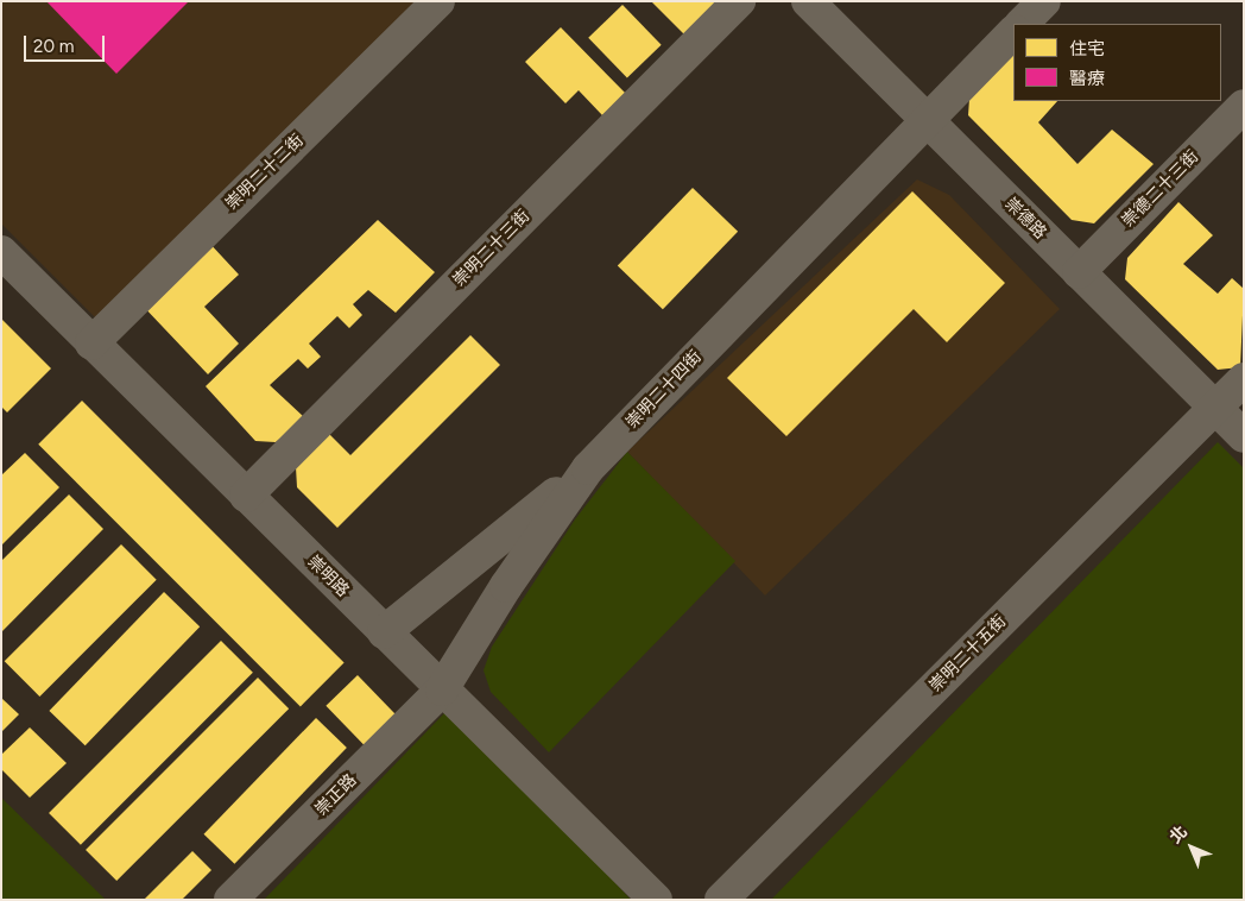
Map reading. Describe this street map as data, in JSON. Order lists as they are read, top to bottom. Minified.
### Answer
{"streets":{"street":["崇明二十二街","崇德二十三街","崇德路","崇明二十三街","崇明二十四街","崇明路","崇明二十五街","崇正路"]},"crossings":[["崇明二十二街","崇明路"],["崇德二十三街","崇德路"],["崇德路","崇明二十四街"],["崇德路","崇明二十五街"],["崇明二十三街","崇明路"],["崇明二十四街","崇明路"],["崇明二十四街","崇正路"],["崇明路","崇正路"]],"legend":["住宅","醫療"],"scale_bar":"20 m","north":"top left"}
